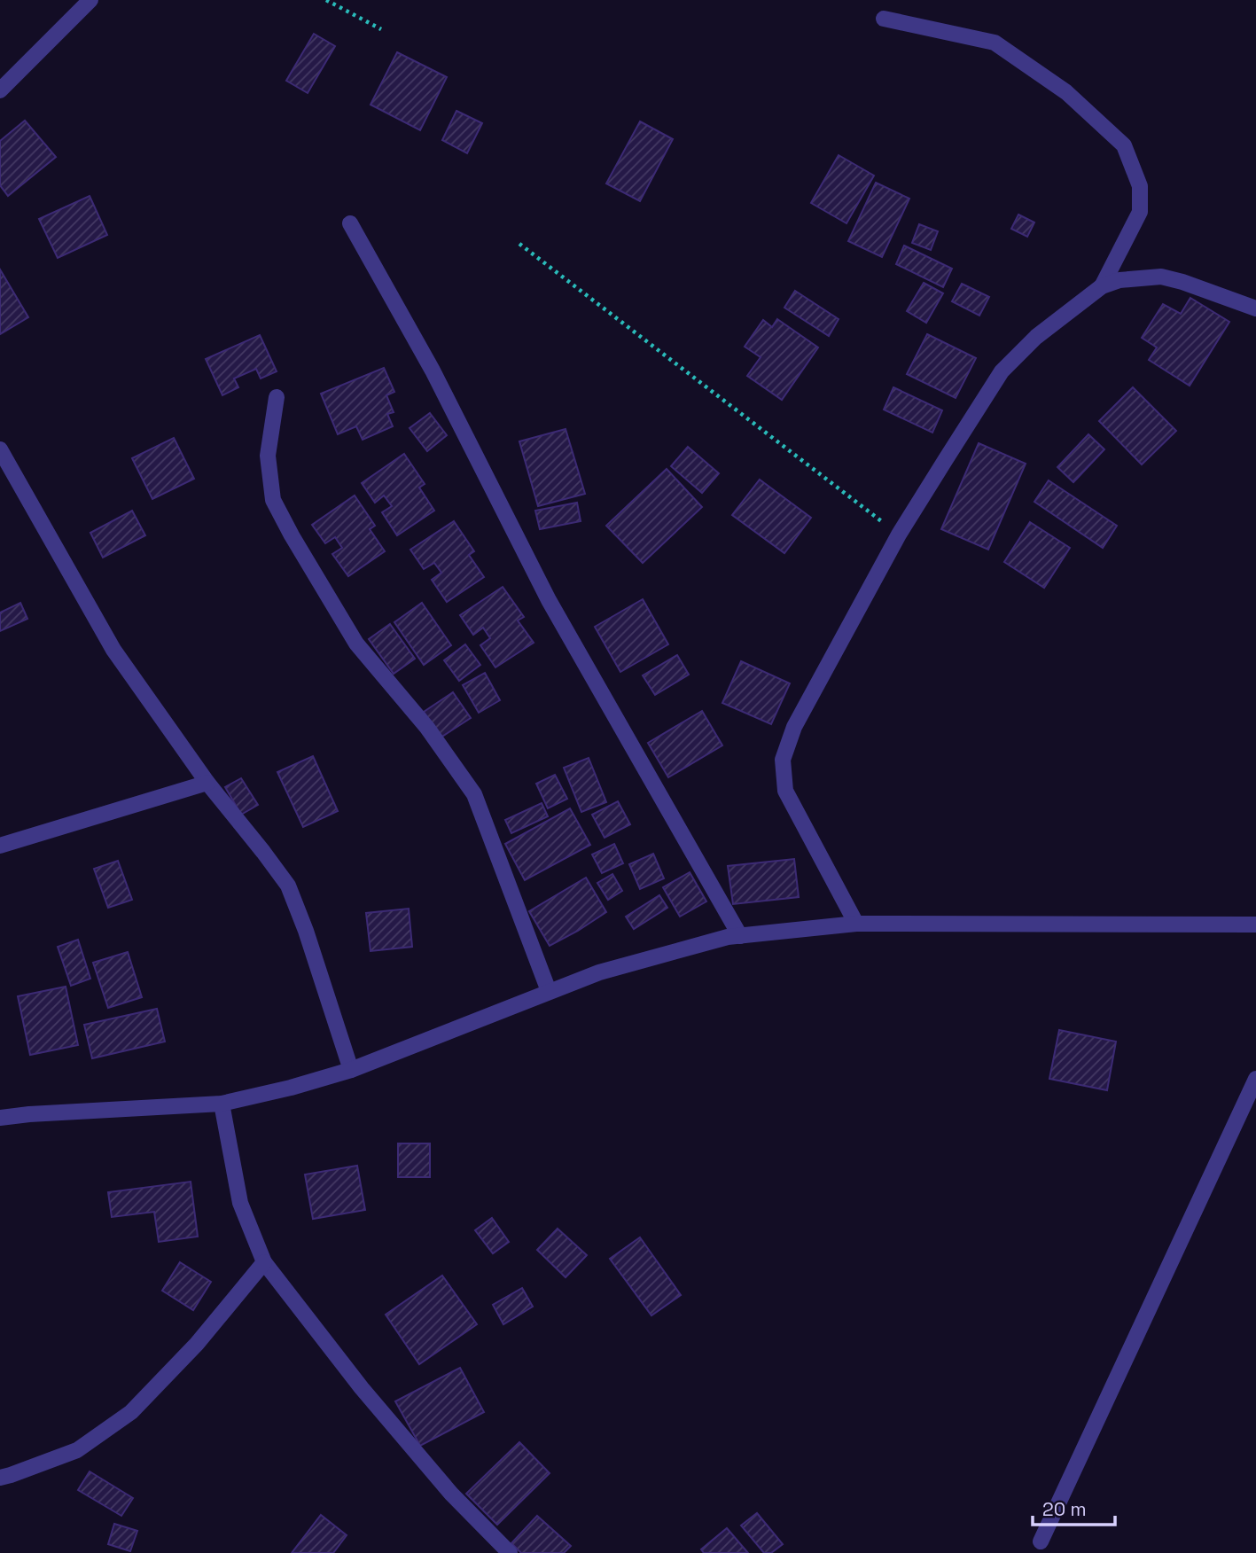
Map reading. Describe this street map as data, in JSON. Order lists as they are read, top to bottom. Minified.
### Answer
{"scale_bar":"20 m"}
